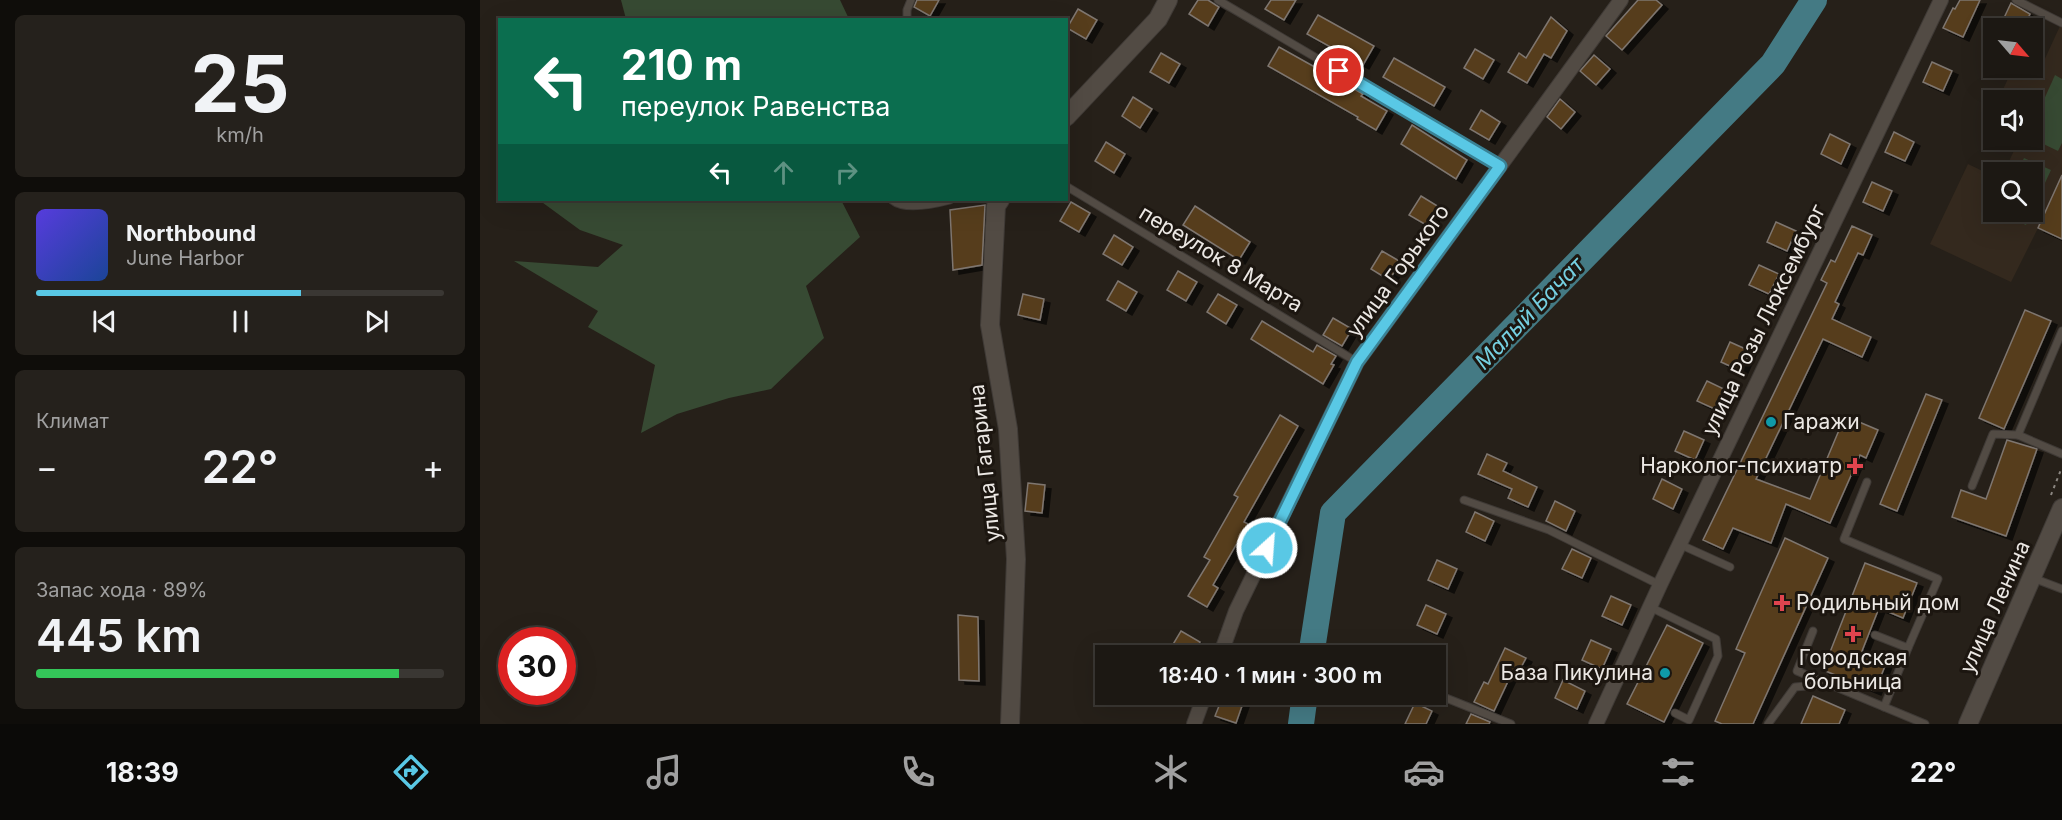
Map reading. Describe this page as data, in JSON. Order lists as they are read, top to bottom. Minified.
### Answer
{"streets":{"street":["улица Горького","улица Розы Люксембург","улица Гагарина","улица Ленина"],"lane":["переулок 8 Марта"]},"crossings":[["переулок 8 Марта","улица Горького"]],"water":["Малый Бачат"],"places":{"other":["Гаражи","База Пикулина"],"health":["Нарколог-психиатр","Родильный дом","Городская больница"]},"north":"bottom right","page":{"tile":[["25","km/h"],"Климат",["Запас хода · 89%","445 km"]],"turn":["210 m","переулок Равенства"],"song":["Northbound","June Harbor"],"heat":["−","22°","+"],"limit":"30","trip":"18:40 · 1 мин · 300 m","tabs":["18:39","22°"]}}
